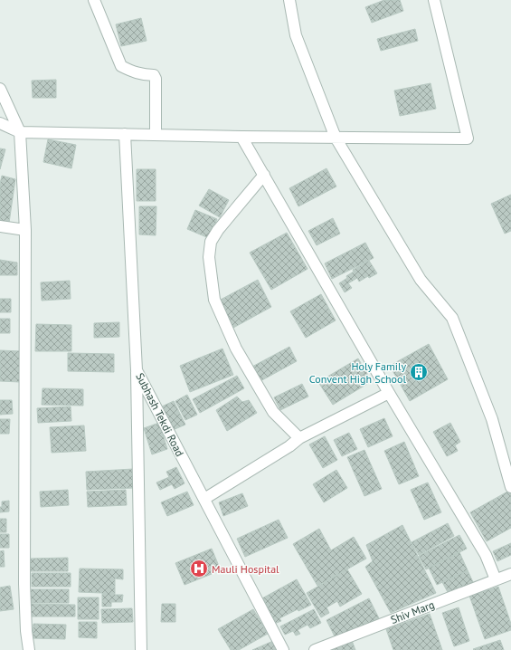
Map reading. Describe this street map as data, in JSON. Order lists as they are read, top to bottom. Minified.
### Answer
{"streets":{"street":["Subhash Tekdi Road","Shiv Marg"]},"places":{"building":["Holy Family Convent High School"],"hospital":["Mauli Hospital"]}}
